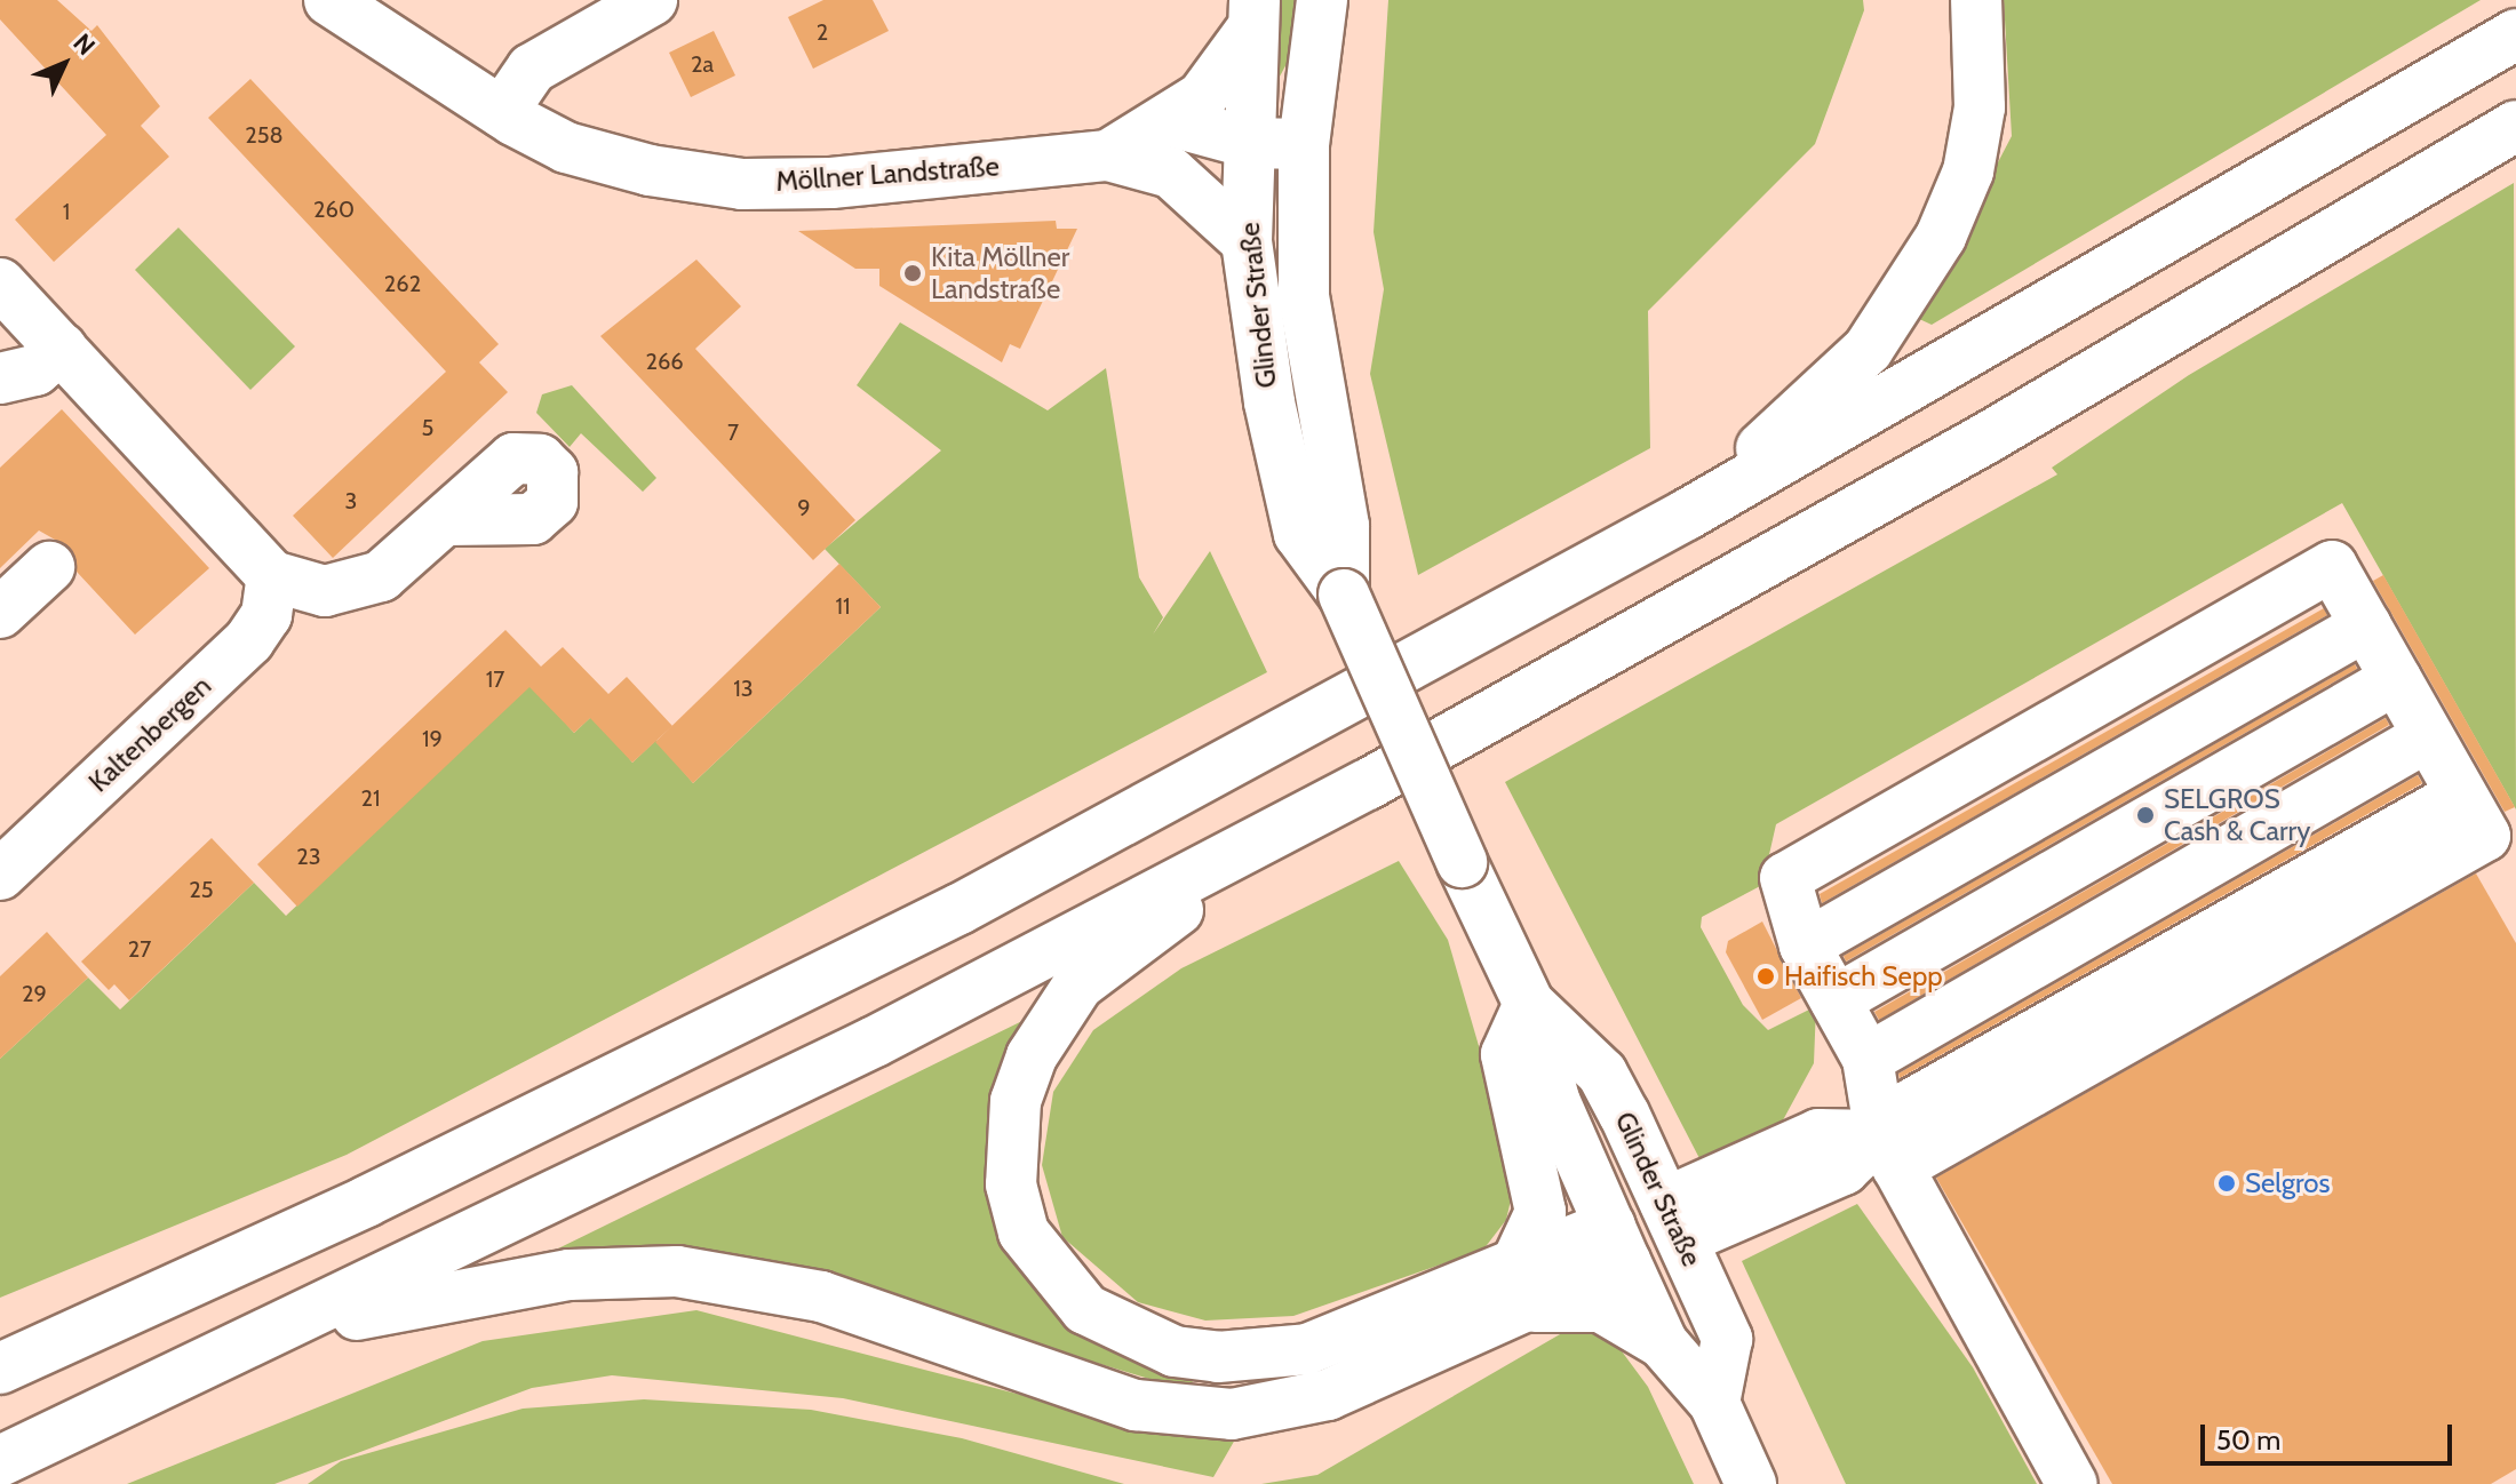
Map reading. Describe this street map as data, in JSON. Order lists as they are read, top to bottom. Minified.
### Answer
{"streets":{"main road":["Möllner Landstraße","Glinder Straße","Kaltenbergen"]},"crossings":[["Möllner Landstraße","Glinder Straße"]],"places":["Kita Möllner Landstraße","SELGROS Cash & Carry","Haifisch Sepp","Selgros"],"house_numbers":["2","2a","258","260","1","262","266","5","7","3","9","11","17","13","19","21","23","25","27","29"],"scale_bar":"50 m","north":"top right"}
